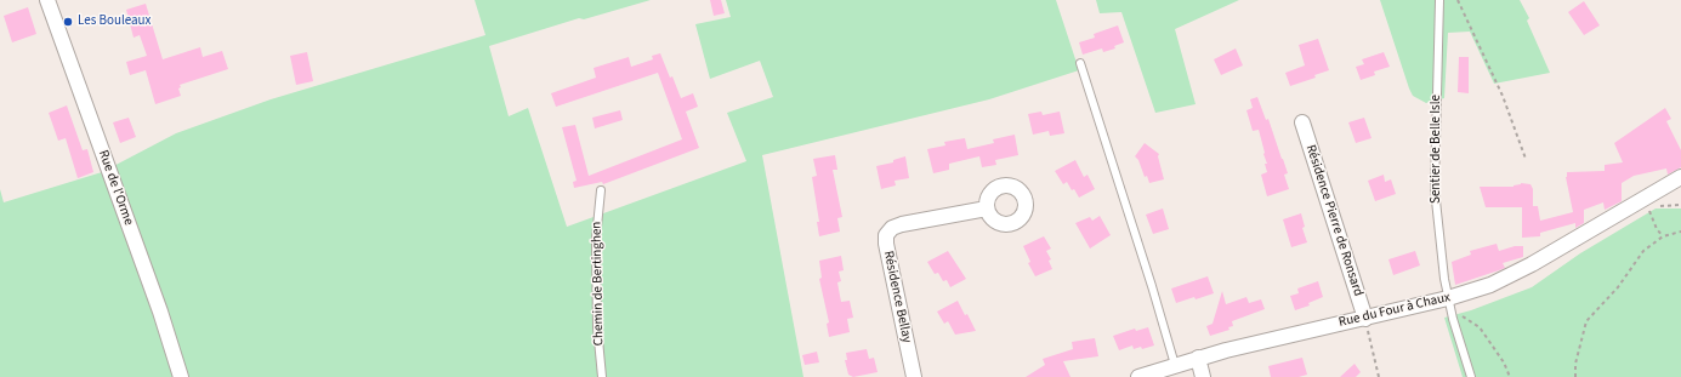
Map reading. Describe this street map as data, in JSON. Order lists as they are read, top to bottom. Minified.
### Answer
{"streets":{"street":["Rue de l'Orme","Résidence Pierre de Ronsard","Résidence Bellay","Rue du Four à Chaux"],"lane":["Sentier de Belle Isle","Chemin de Bertinghen"]},"crossings":[["Sentier de Belle Isle","Rue du Four à Chaux"],["Résidence Pierre de Ronsard","Rue du Four à Chaux"]],"places":["Les Bouleaux"]}
